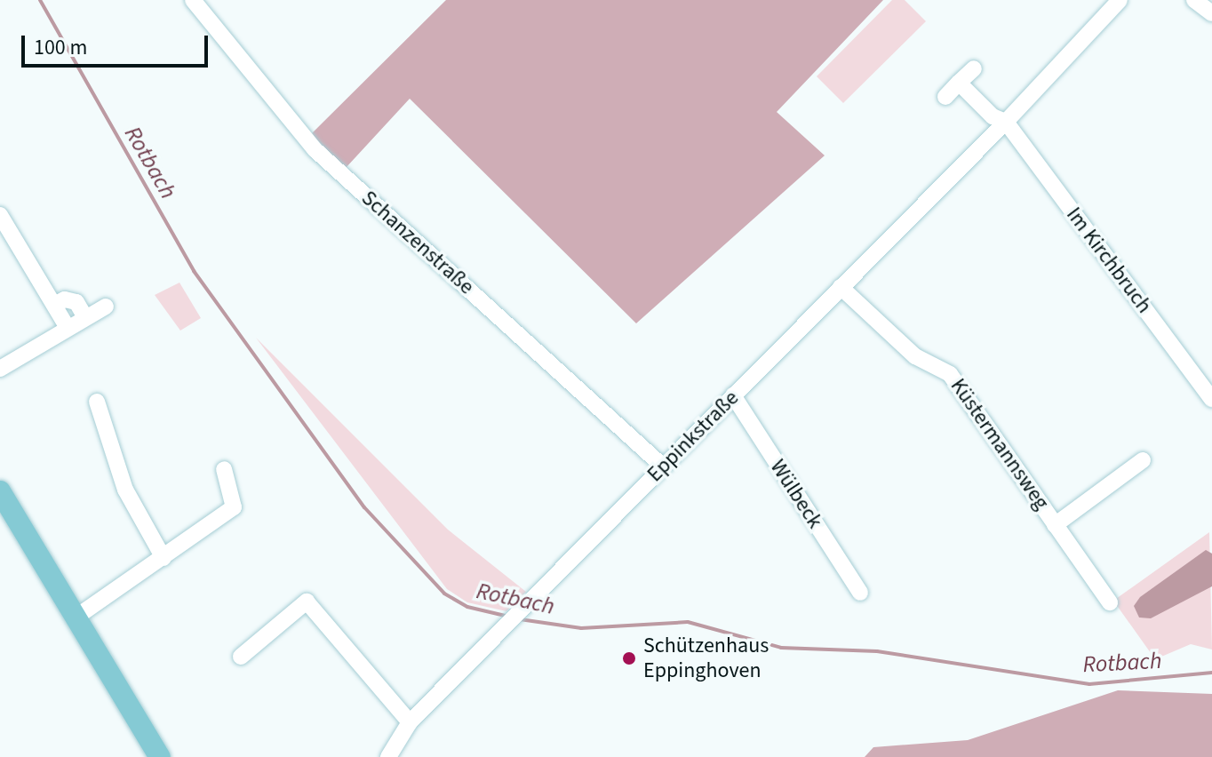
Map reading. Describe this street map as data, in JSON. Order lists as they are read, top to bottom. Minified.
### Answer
{"streets":{"street":["Schanzenstraße","Im Kirchbruch","Eppinkstraße","Küstermannsweg","Wülbeck"]},"crossings":[["Schanzenstraße","Eppinkstraße"],["Im Kirchbruch","Eppinkstraße"],["Eppinkstraße","Küstermannsweg"],["Eppinkstraße","Wülbeck"]],"water":["Rotbach"],"places":["Schützenhaus Eppinghoven"],"scale_bar":"100 m"}
